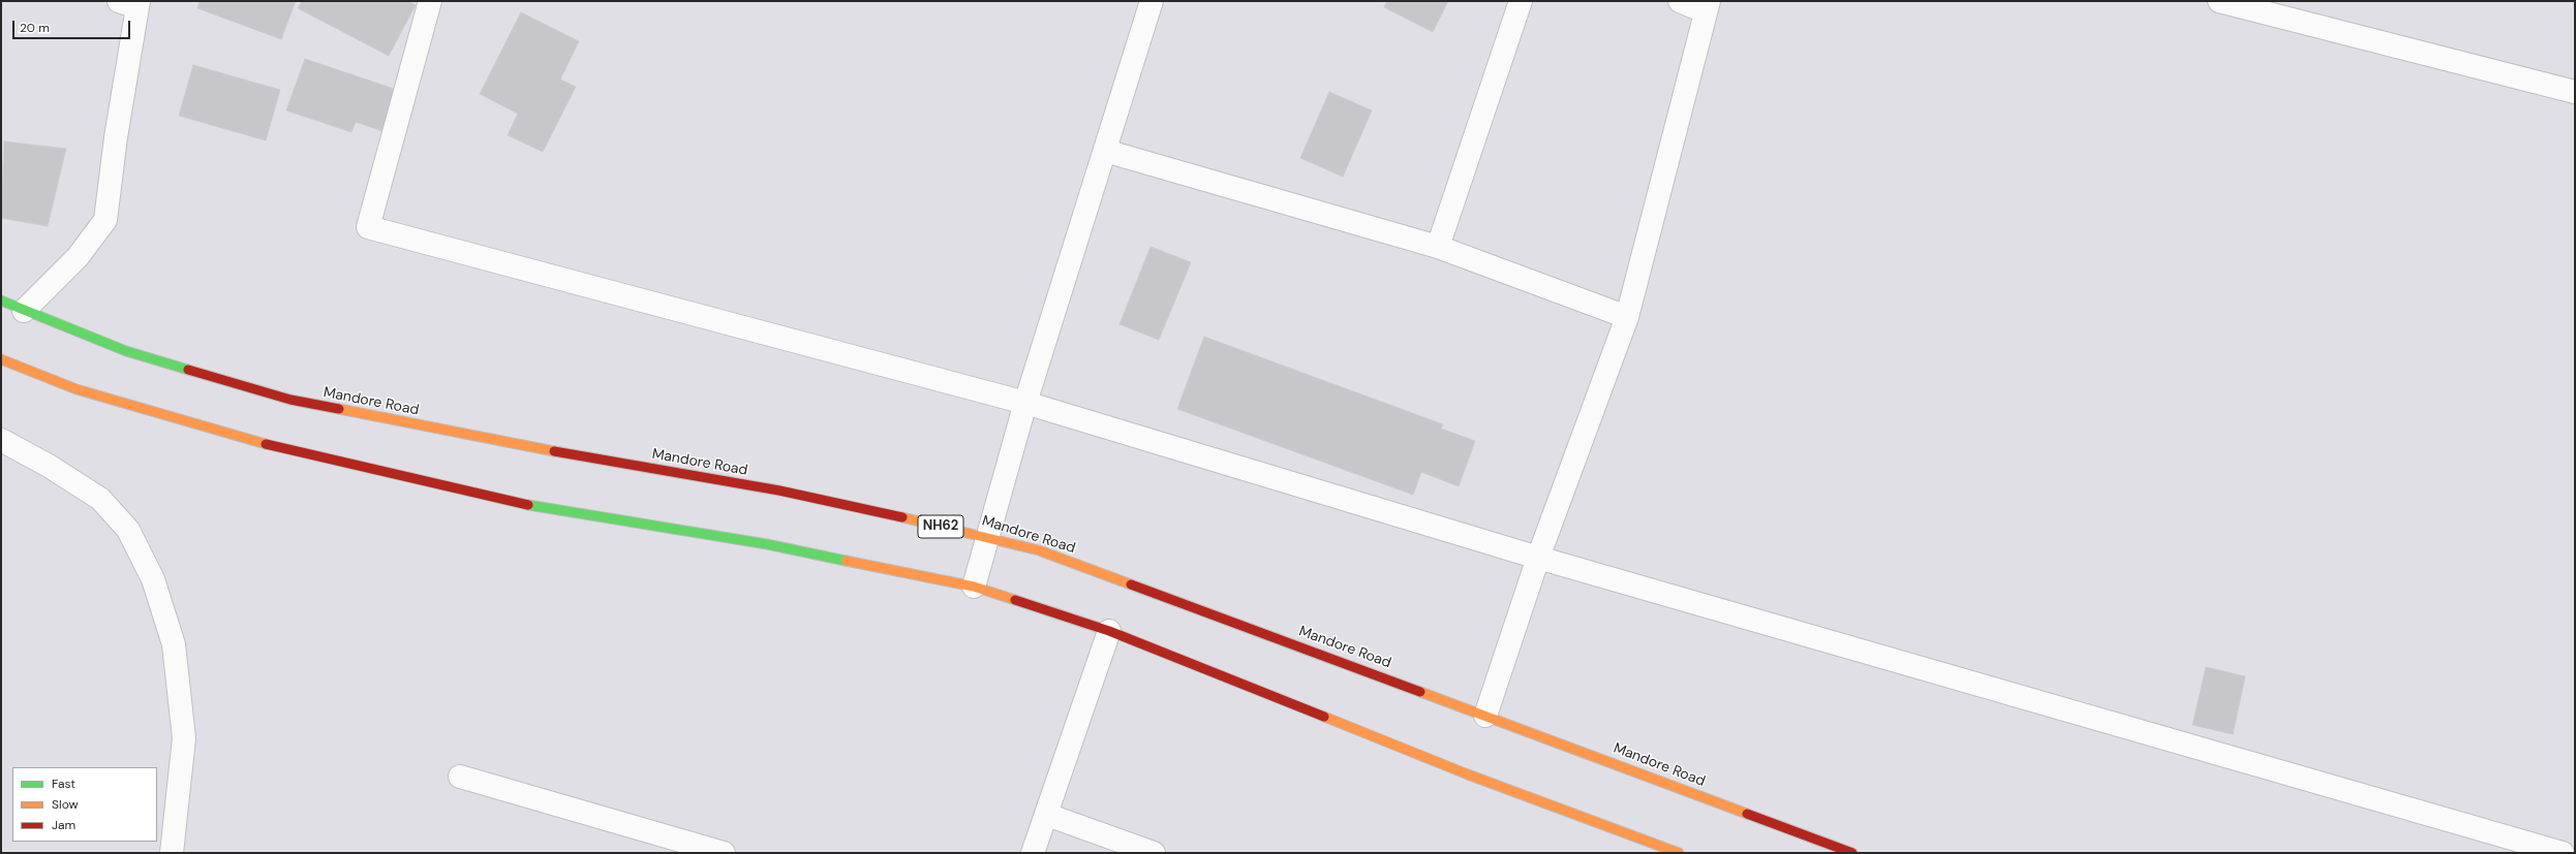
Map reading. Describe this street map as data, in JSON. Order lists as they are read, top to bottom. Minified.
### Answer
{"streets":{"highway":["Mandore Road","NH62"]},"legend":["Fast","Slow","Jam"],"scale_bar":"20 m"}
